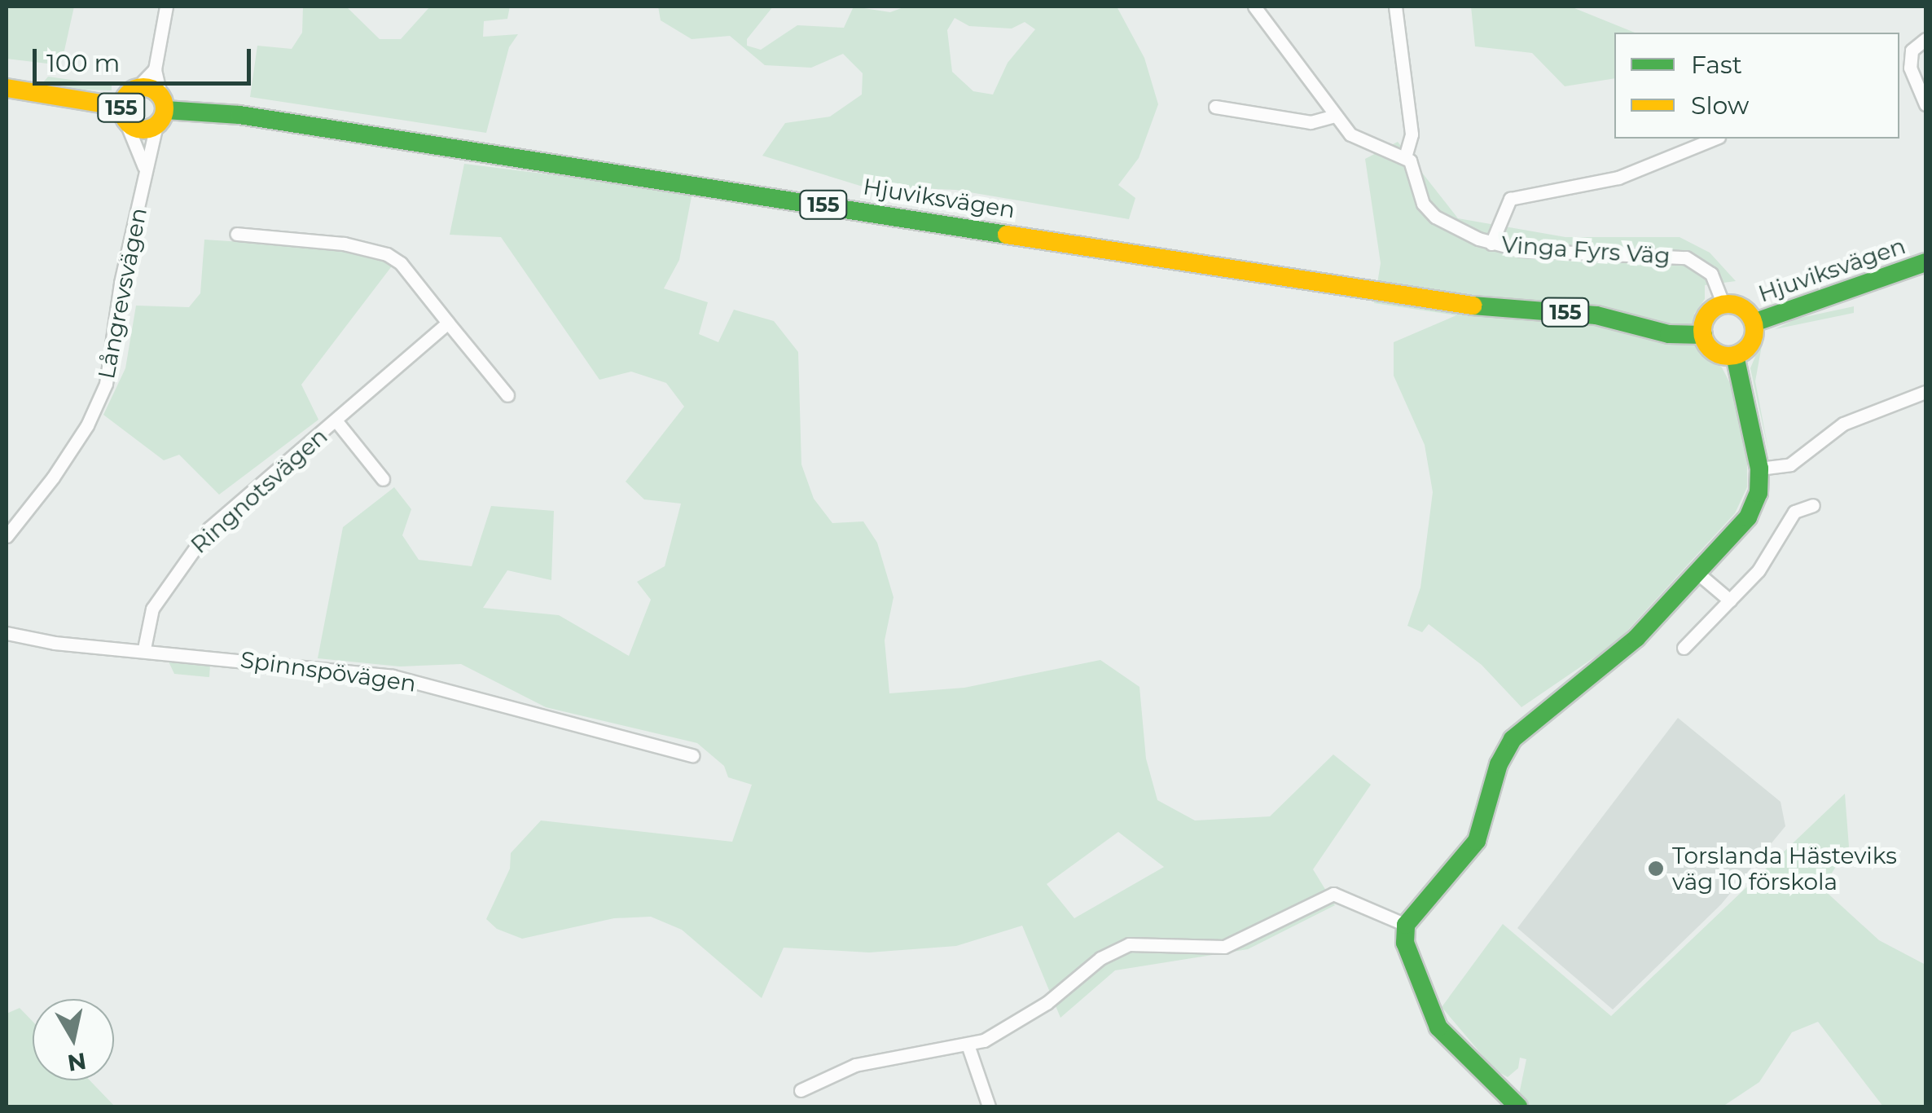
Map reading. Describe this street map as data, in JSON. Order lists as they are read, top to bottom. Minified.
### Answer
{"streets":{"main road":["155","Hjuviksvägen"],"street":["Vinga Fyrs Väg","Långrevsvägen","Ringnotsvägen","Spinnspövägen"]},"crossings":[["155","Hjuviksvägen"],["Hjuviksvägen","Vinga Fyrs Väg"],["Hjuviksvägen","Långrevsvägen"],["Ringnotsvägen","Spinnspövägen"]],"places":["Torslanda Hästeviks väg 10 förskola"],"legend":["Fast","Slow"],"scale_bar":"100 m","north":"bottom"}
